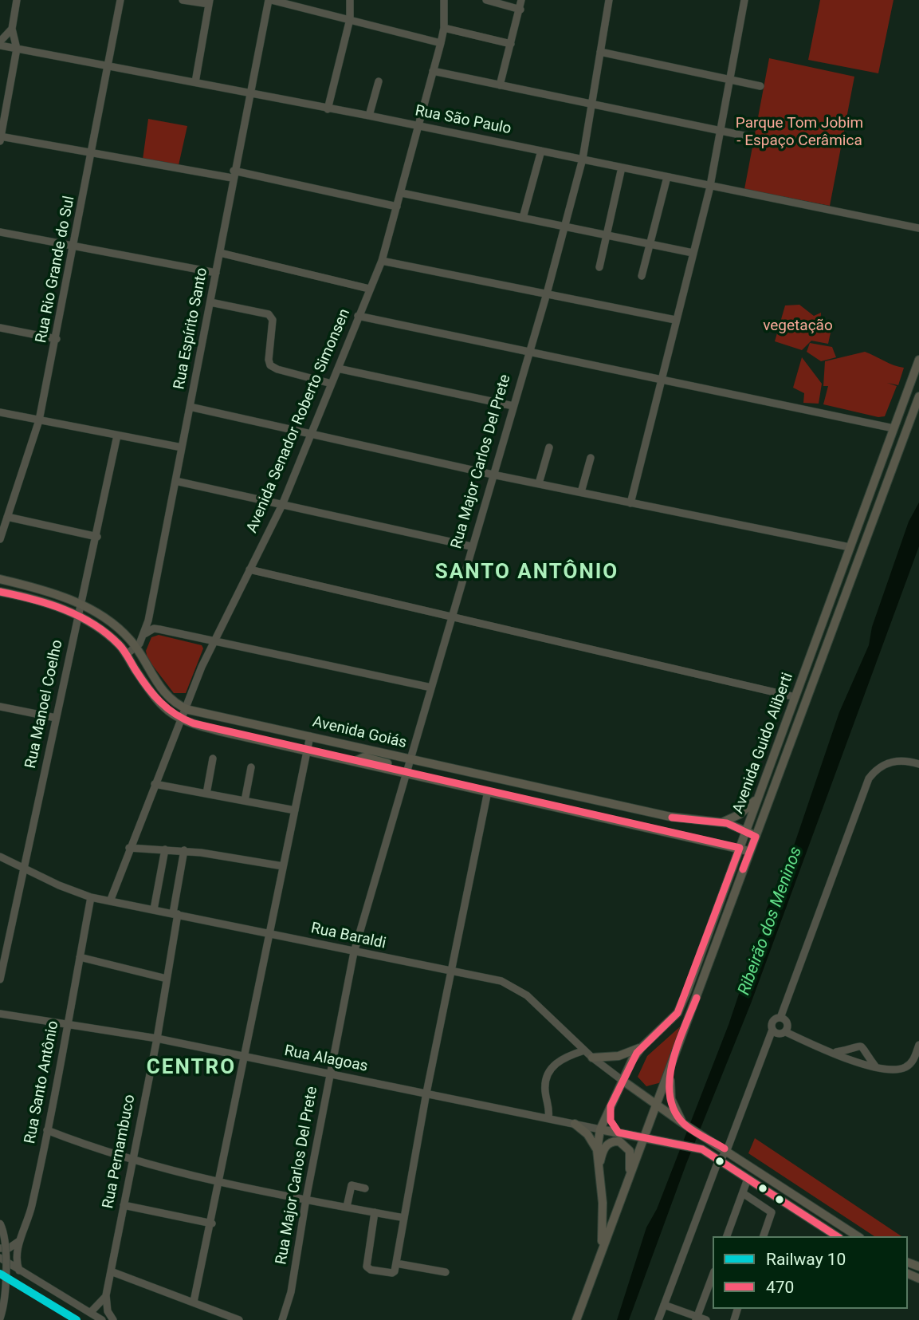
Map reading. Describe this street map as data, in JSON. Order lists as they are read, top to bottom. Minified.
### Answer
{"streets":{"main road":["Avenida Goiás","Avenida Guido Aliberti","Rua Baraldi","Rua Alagoas"],"street":["Rua São Paulo","Rua Rio Grande do Sul","Rua Espírito Santo","Avenida Senador Roberto Simonsen","Rua Major Carlos Del Prete","Rua Manoel Coelho","Rua Santo Antônio","Rua Pernambuco"]},"crossings":[["Rua São Paulo","Rua Rio Grande do Sul"],["Rua São Paulo","Rua Espírito Santo"],["Rua São Paulo","Avenida Senador Roberto Simonsen"],["Rua São Paulo","Rua Major Carlos Del Prete"],["Rua Espírito Santo","Avenida Goiás"],["Avenida Senador Roberto Simonsen","Avenida Goiás"],["Avenida Senador Roberto Simonsen","Rua Baraldi"],["Rua Major Carlos Del Prete","Avenida Goiás"],["Rua Major Carlos Del Prete","Rua Baraldi"],["Rua Major Carlos Del Prete","Rua Alagoas"],["Rua Manoel Coelho","Avenida Goiás"],["Rua Manoel Coelho","Rua Baraldi"],["Avenida Goiás","Avenida Guido Aliberti"],["Avenida Guido Aliberti","Rua Baraldi"],["Avenida Guido Aliberti","Rua Alagoas"],["Rua Baraldi","Rua Alagoas"],["Rua Baraldi","Rua Santo Antônio"],["Rua Baraldi","Rua Pernambuco"],["Rua Alagoas","Rua Santo Antônio"],["Rua Alagoas","Rua Pernambuco"]],"districts":["SANTO ANTÔNIO","CENTRO"],"water":["Ribeirão dos Meninos"],"parks":["Parque Tom Jobim - Espaço Cerâmica","vegetação"],"lines":["transit line 470","rail line 10"],"legend":["Railway 10","470"]}
